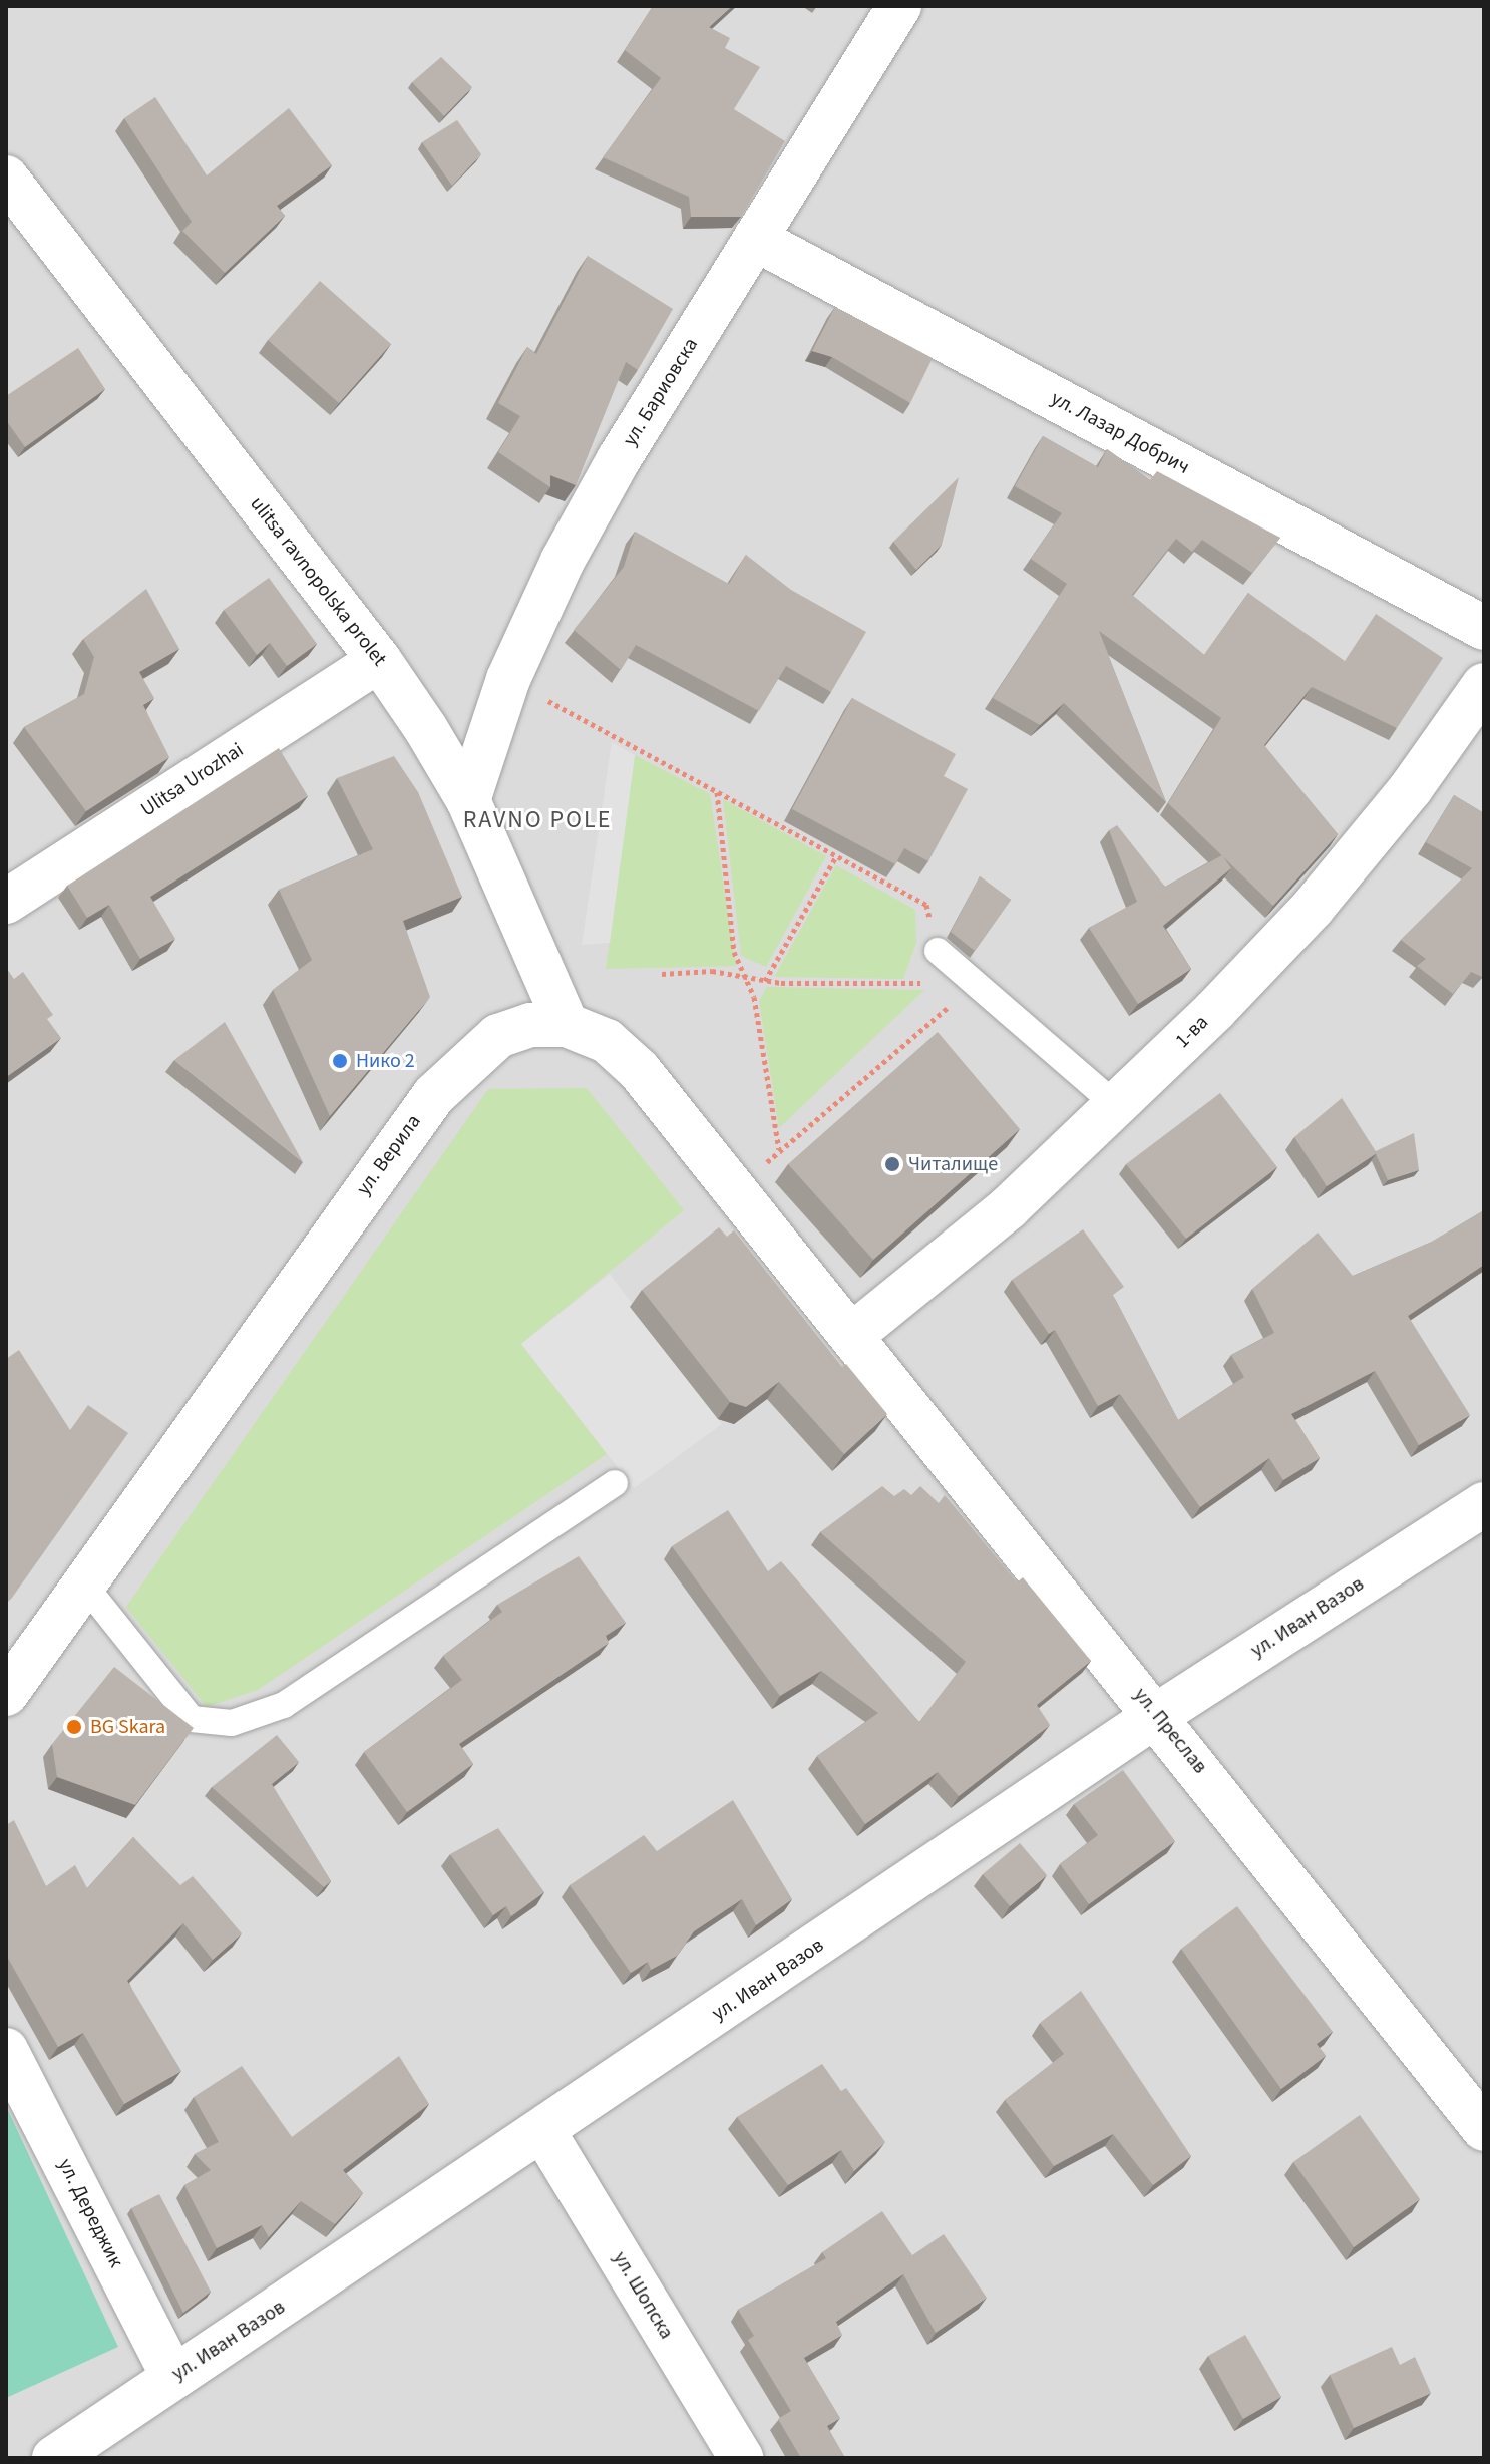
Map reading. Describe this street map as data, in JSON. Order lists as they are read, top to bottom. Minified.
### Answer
{"streets":{"street":["ул. Бариовска","ул. Лазар Добрич","ulitsa ravnopolska prolet","Ulitsa Urozhai","1-ва","ул. Верила","ул. Иван Вазов","ул. Преслав","ул. Дереджик","ул. Шопска"]},"crossings":[["ул. Бариовска","ул. Лазар Добрич"],["ул. Бариовска","ulitsa ravnopolska prolet"],["ulitsa ravnopolska prolet","Ulitsa Urozhai"],["ulitsa ravnopolska prolet","ул. Верила"],["1-ва","ул. Верила"],["1-ва","ул. Преслав"],["ул. Верила","ул. Преслав"],["ул. Иван Вазов","ул. Преслав"],["ул. Иван Вазов","ул. Дереджик"],["ул. Иван Вазов","ул. Шопска"]],"districts":["RAVNO POLE"],"places":["Нико 2","Читалище","BG Skara"]}
